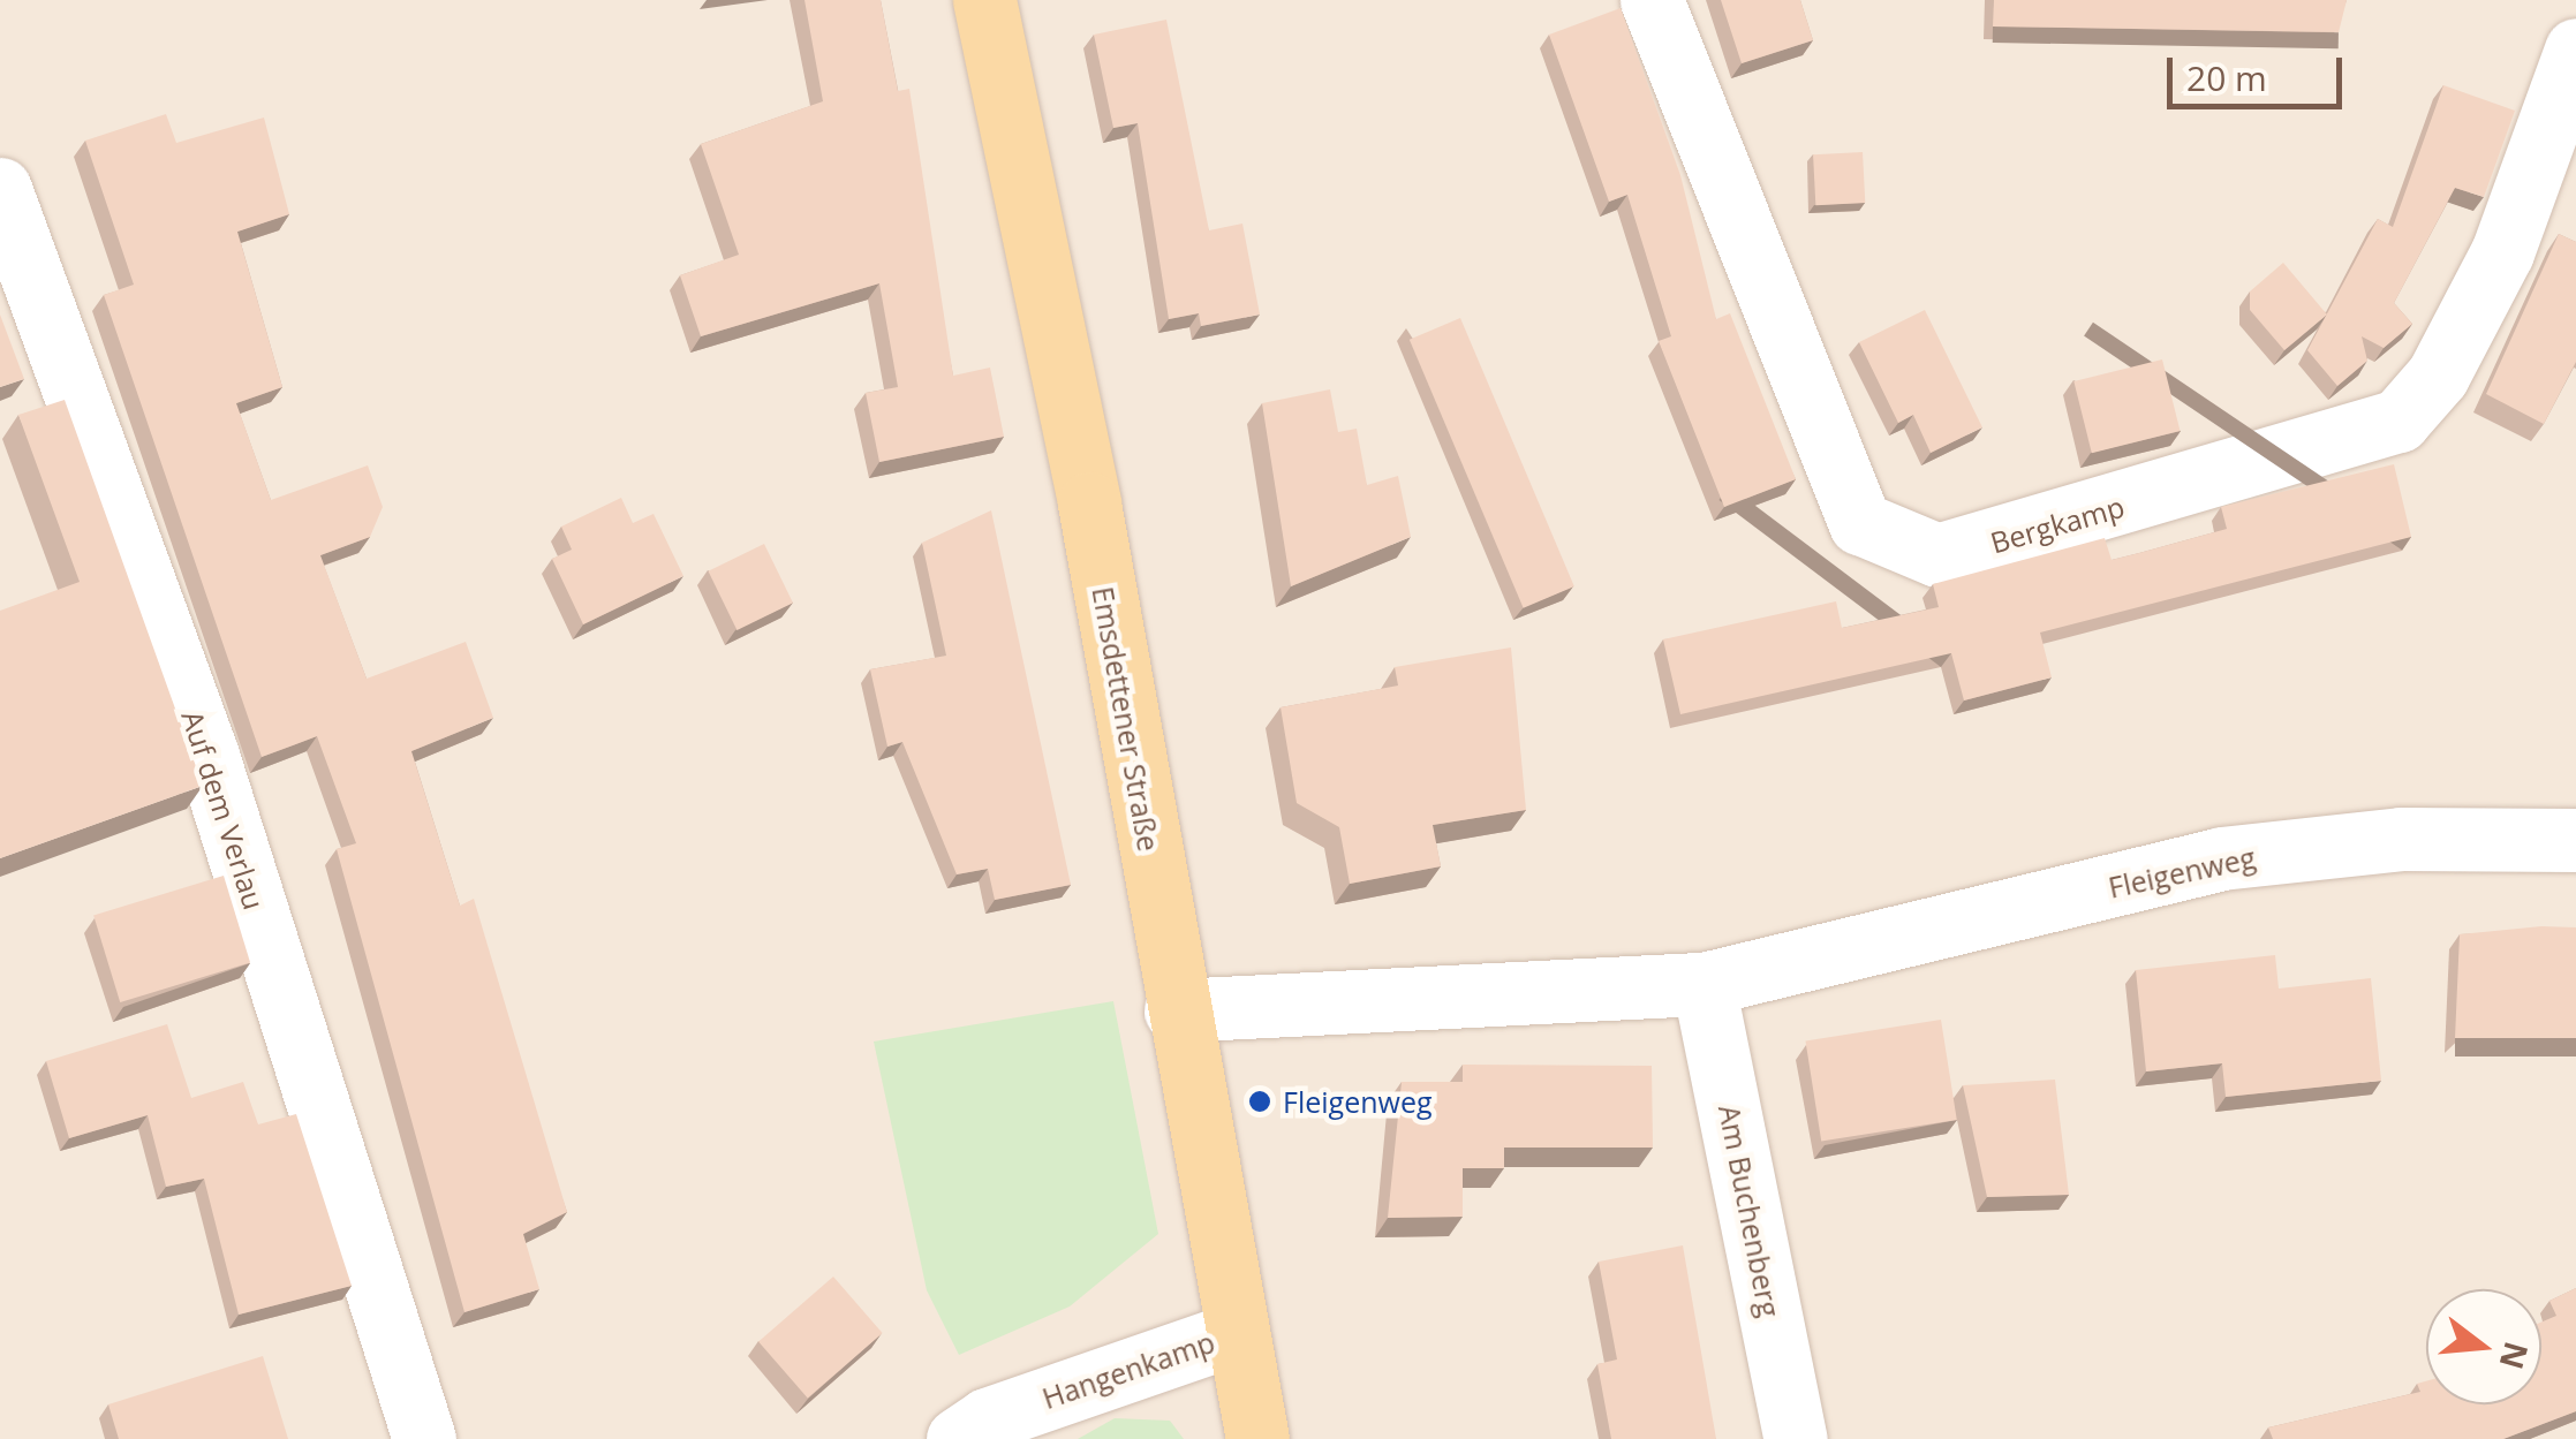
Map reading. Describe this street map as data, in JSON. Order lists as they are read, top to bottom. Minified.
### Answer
{"streets":{"main road":["Emsdettener Straße"],"street":["Bergkamp","Auf dem Verlau","Fleigenweg","Am Buchenberg","Hangenkamp"]},"crossings":[["Emsdettener Straße","Fleigenweg"],["Emsdettener Straße","Hangenkamp"],["Fleigenweg","Am Buchenberg"]],"places":["Fleigenweg"],"scale_bar":"20 m","north":"right"}
